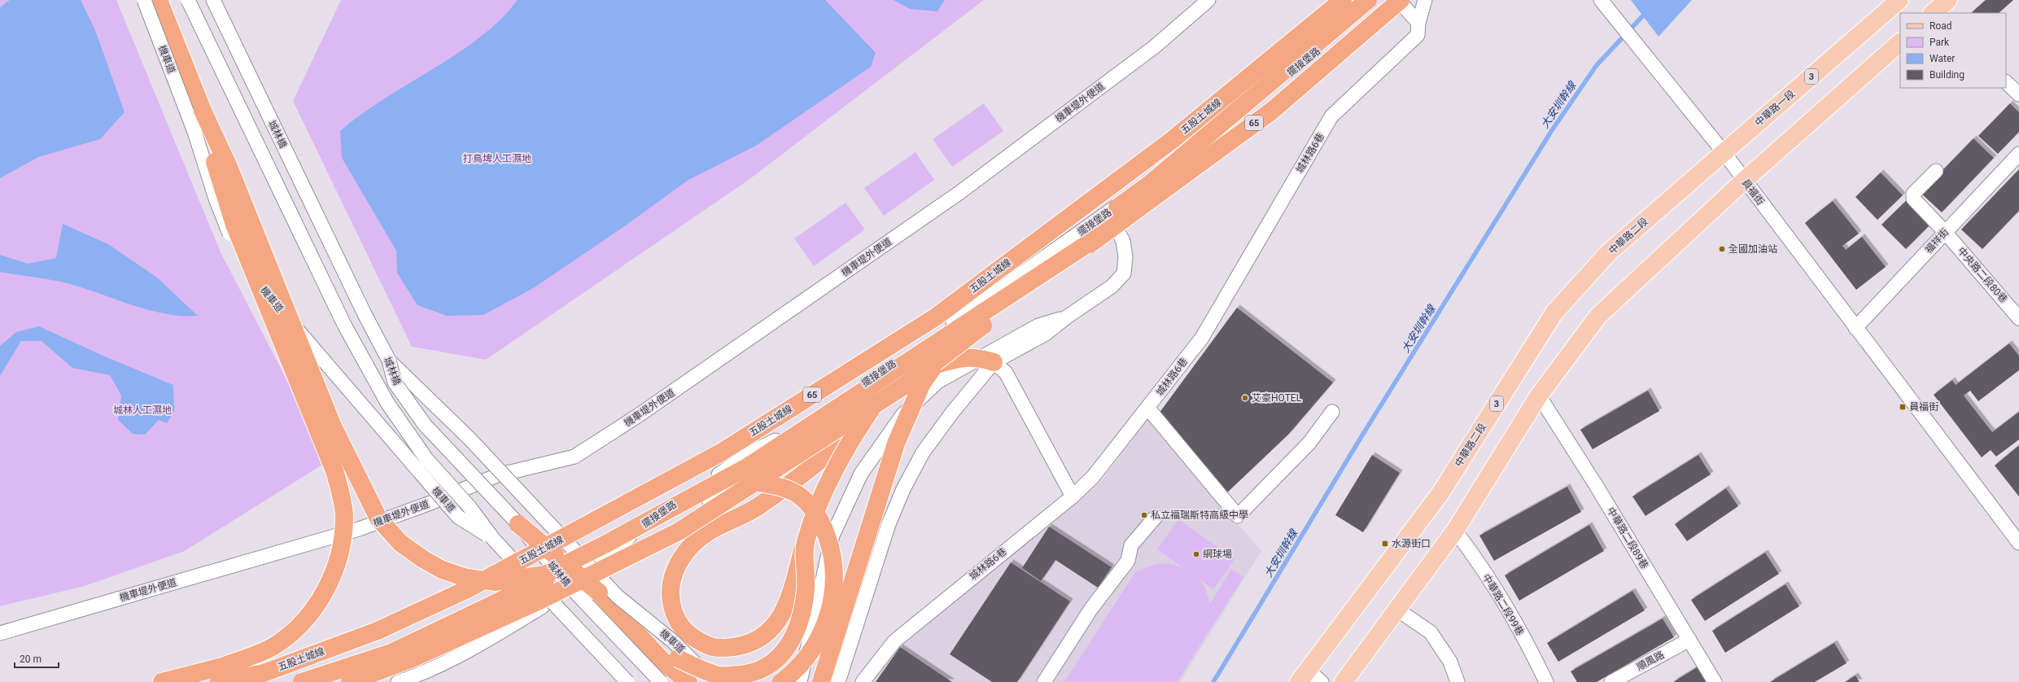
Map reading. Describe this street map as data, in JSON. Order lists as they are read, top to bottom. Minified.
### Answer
{"streets":{"highway":["五股土城線","65"],"main road":["3","中華路一段","中華路二段"],"street":["機車道","擺接堡路","機車堤外便道","城林橋","城林路6巷","員福街","福祥街","中央路二段80巷","中華路二段89巷","中華路二段99巷","順風路"]},"crossings":[["機車道","城林橋"],["中華路一段","員福街"],["中華路一段","中華路二段"],["員福街","中華路二段"],["員福街","福祥街"],["福祥街","中央路二段80巷"],["中華路二段89巷","順風路"]],"water":["大安圳幹線"],"parks":["打鳥埤人工濕地","城林人工濕地"],"places":{"other":["全國加油站","艾豪HOTEL","私立福瑞斯特高級中學","網球場"],"transit":["員福街","水源街口"]},"legend":["Road","Park","Water","Building"],"scale_bar":"20 m"}
